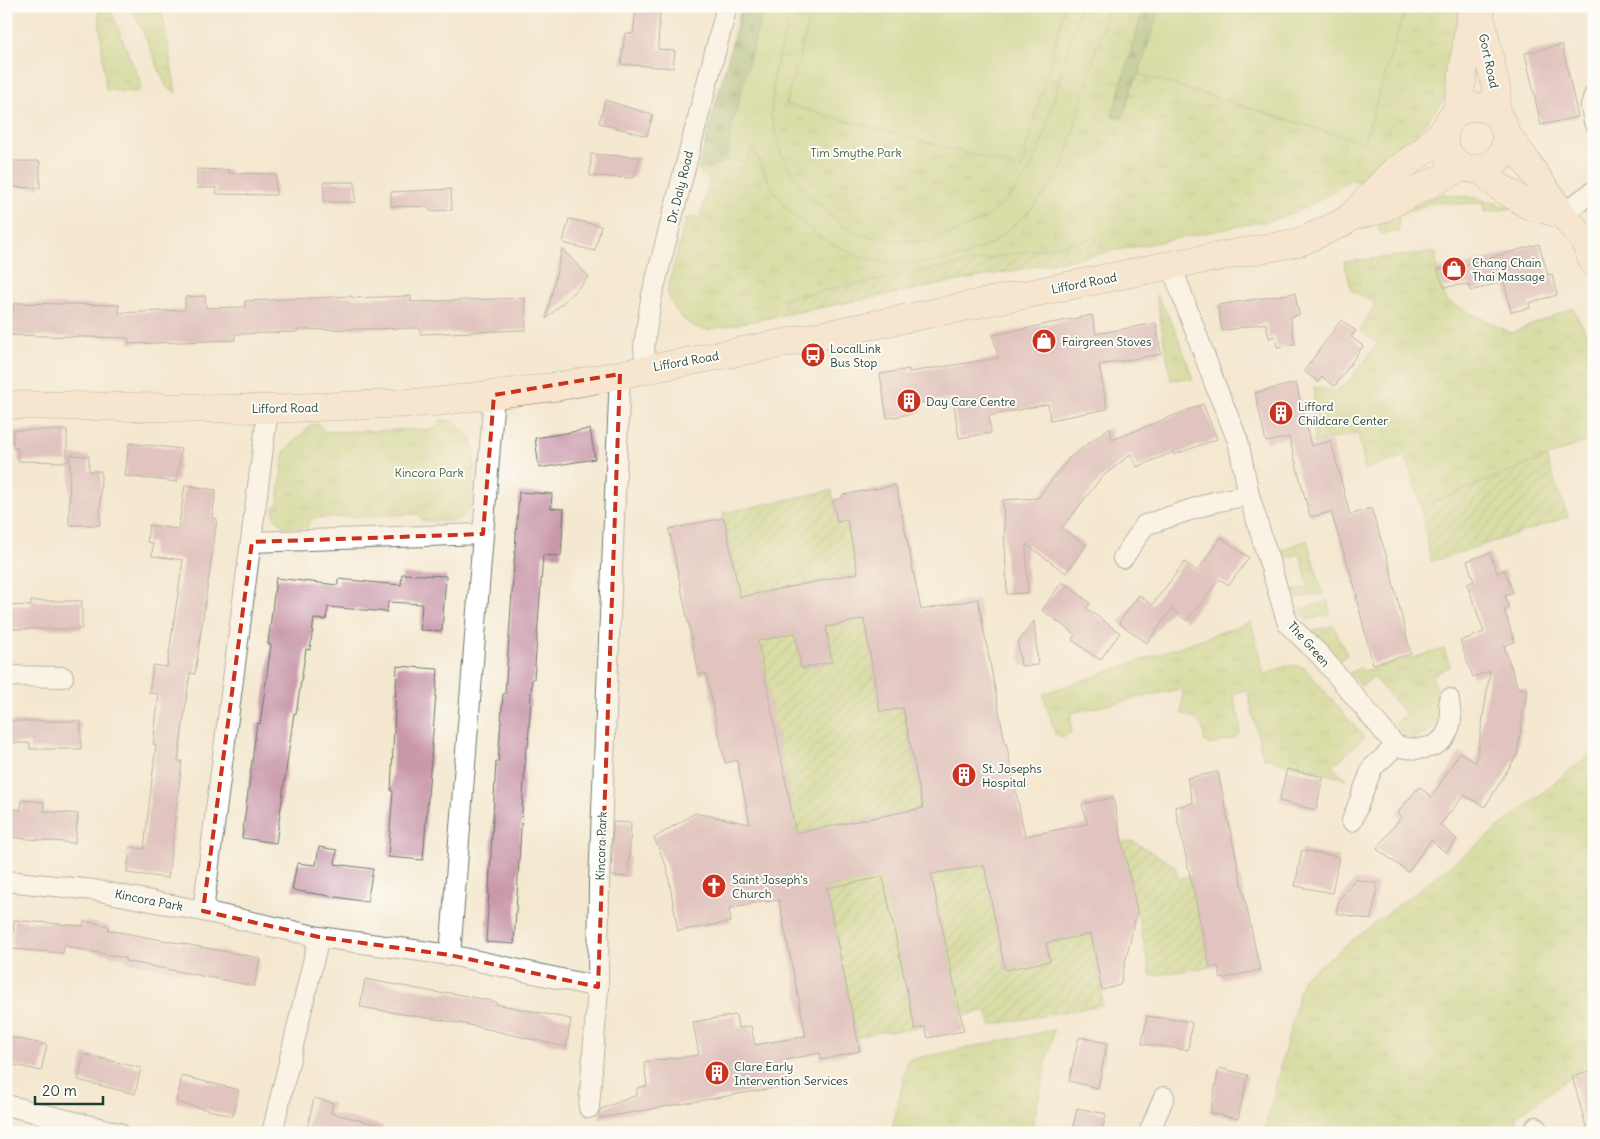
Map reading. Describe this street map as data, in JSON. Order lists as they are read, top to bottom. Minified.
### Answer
{"streets":{"main road":["Gort Road","Lifford Road"],"street":["Dr. Daly Road","The Green","Kincora Park"]},"crossings":[["Gort Road","Lifford Road"],["Dr. Daly Road","Lifford Road"],["Lifford Road","The Green"],["Lifford Road","Kincora Park"]],"parks":["Tim Smythe Park","Kincora Park"],"places":{"shop":["Chang Chain Thai Massage","Fairgreen Stoves"],"bus stop":["LocalLink Bus Stop"],"building":["Day Care Centre","Lifford Childcare Center","St. Josephs Hospital","Clare Early Intervention Services"],"church":["Saint Joseph's Church"]},"scale_bar":"20 m"}
